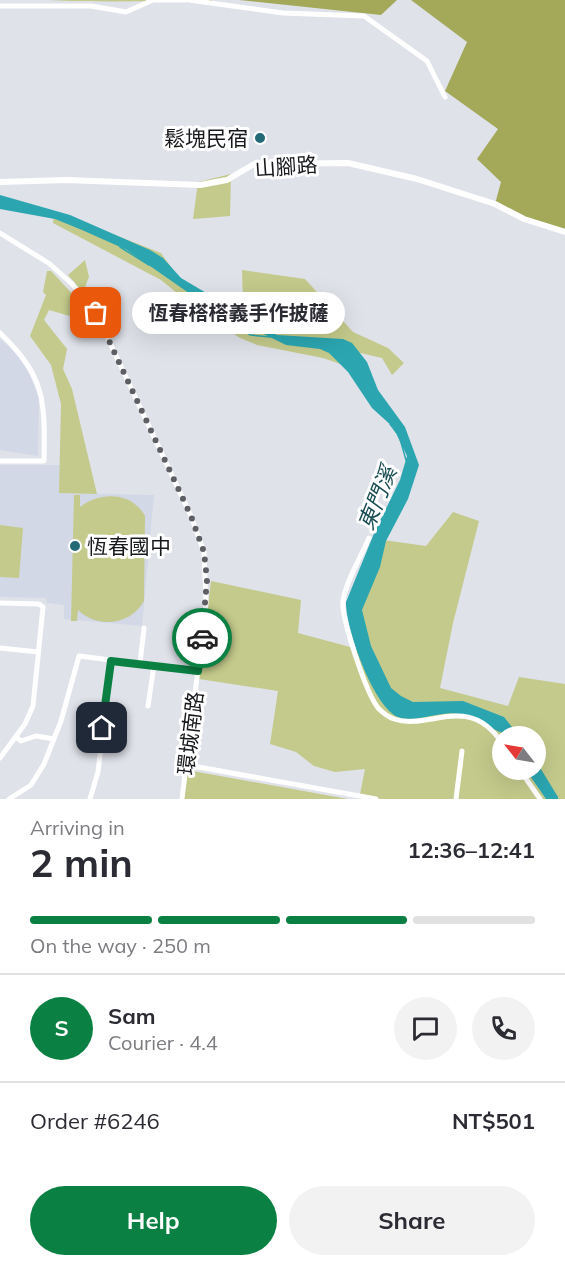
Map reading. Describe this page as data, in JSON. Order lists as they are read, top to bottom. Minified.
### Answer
{"streets":{"street":["山腳路","環城南路"]},"water":["東門溪"],"places":["鬆塊民宿","恆春榙榙義手作披薩","恆春國中"],"north":"top left","page":{"bubble":"恆春榙榙義手作披薩","heading":["2 min","Arriving in","12:36–12:41"],"panel":["Sam","Courier · 4.4","Order #6246","NT$501"],"bar":"On the way · 250 m","round":"S","buttons":["Help","Share"]}}
